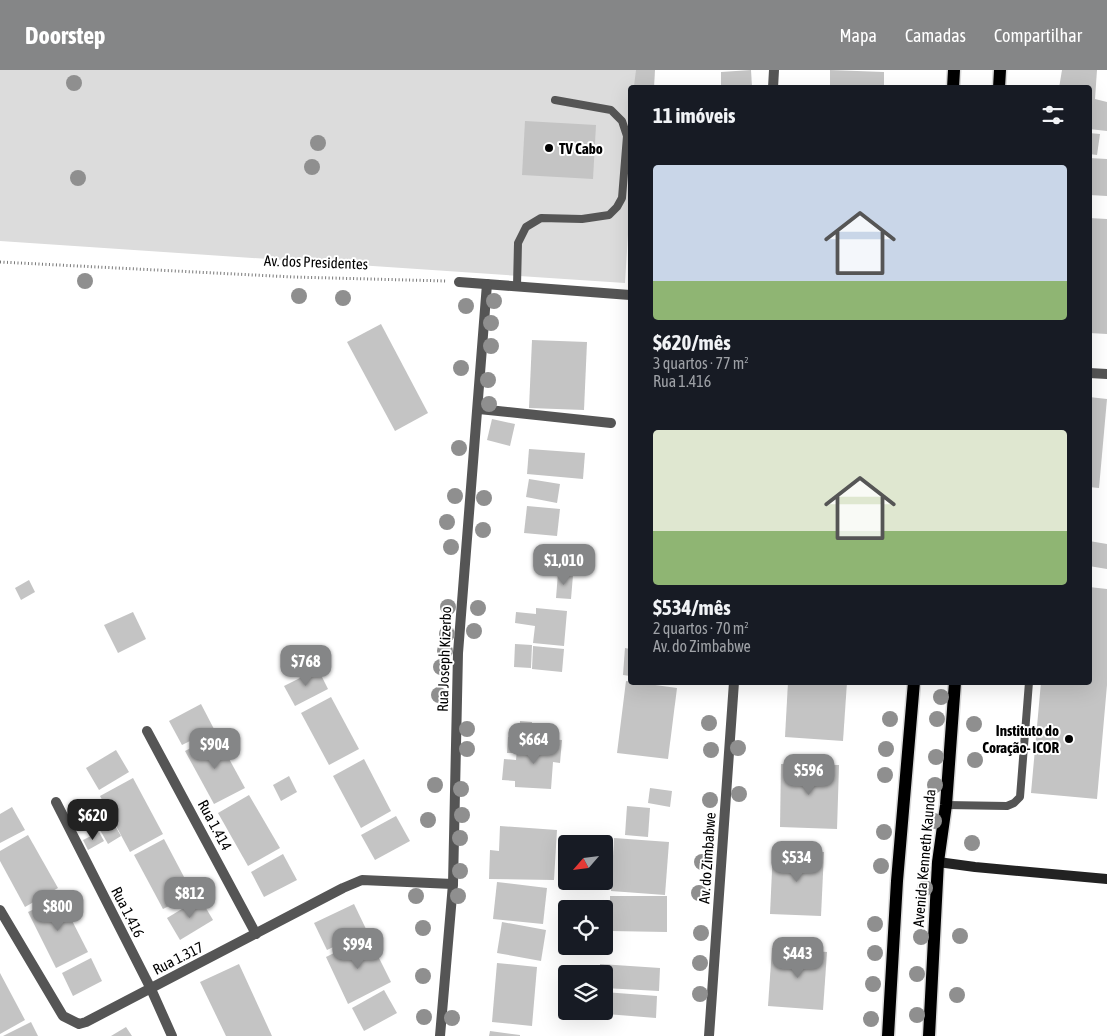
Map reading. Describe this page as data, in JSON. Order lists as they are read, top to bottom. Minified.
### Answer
{"streets":{"main road":["Avenida Kenneth Kaunda"],"street":["Rua Joseph Kizerbo","Rua 1.414","Av. do Zimbabwe","Rua 1.416","Rua 1.317"],"path":["Av. dos Presidentes"]},"crossings":[["Rua Joseph Kizerbo","Rua 1.317"],["Rua 1.414","Rua 1.317"],["Rua 1.416","Rua 1.317"]],"places":["TV Cabo","Instituto do Coração- ICOR"],"north":"bottom left","page":{"header":"Doorstep","nav":["Mapa","Camadas","Compartilhar"],"heading":"11 imóveis","list":[{"name":"$620/mês","note":"3 quartos · 77 m² · Rua 1.416"},{"name":"$534/mês","note":"2 quartos · 70 m² · Av. do Zimbabwe"}],"price":["$1,010","$768","$664","$904","$596","$620","$534","$812","$800","$994","$443"]}}
